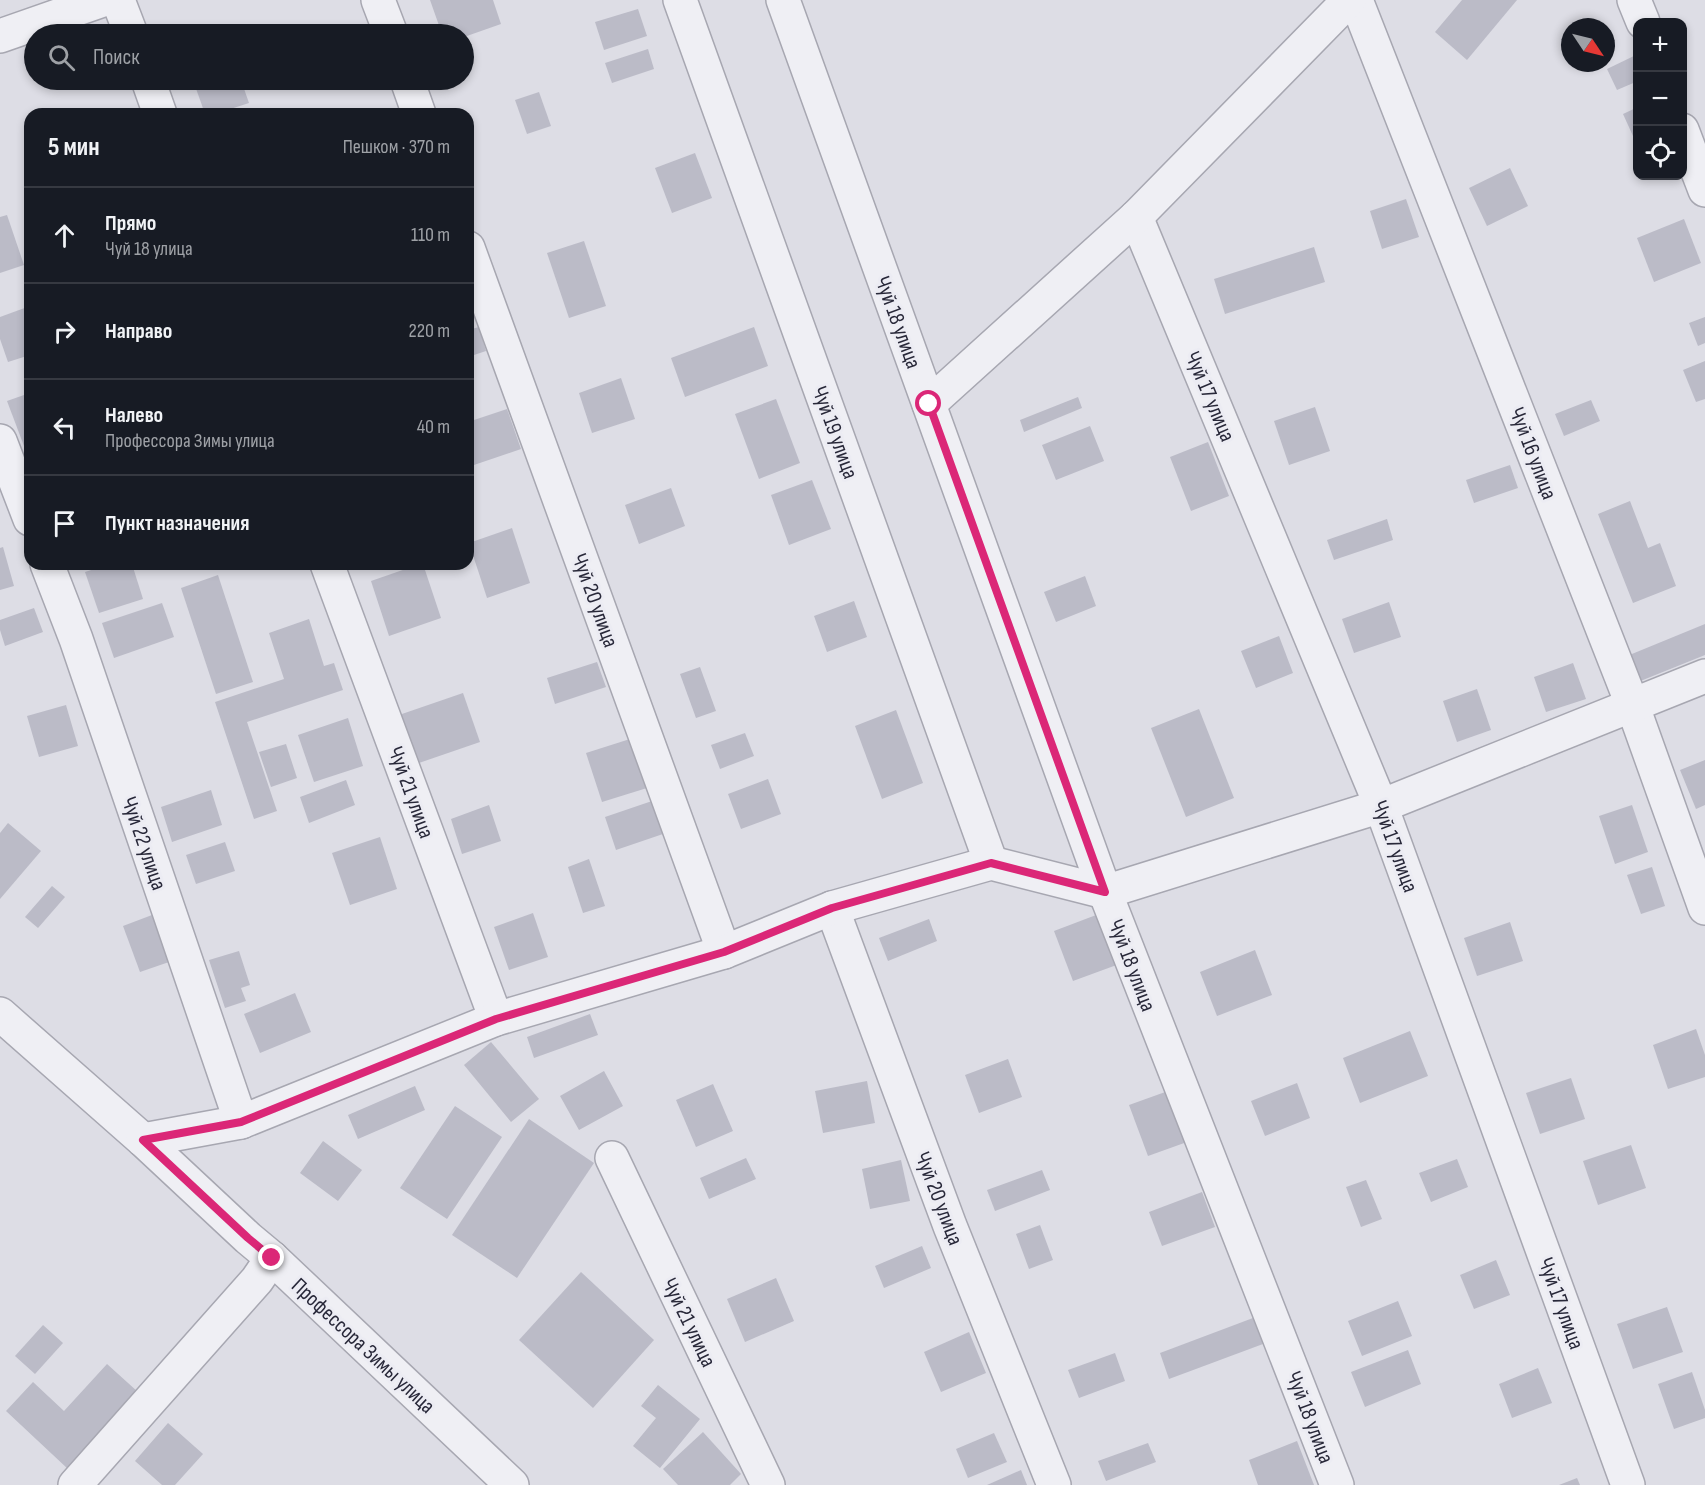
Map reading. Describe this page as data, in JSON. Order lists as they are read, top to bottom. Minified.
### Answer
{"streets":{"street":["Чуй 18 улица","Чуй 17 улица","Чуй 19 улица","Чуй 16 улица","Чуй 20 улица","Чуй 21 улица","Чуй 22 улица","Профессора Зимы улица"]},"north":"bottom right","page":{"map_buttons":["+","−"],"search":"Поиск","heading":["5 мин","Пешком · 370 m"],"list":[["Прямо","Чуй 18 улица","110 m"],["Направо","220 m"],["Налево","Профессора Зимы улица","40 m"],"Пункт назначения"]}}
